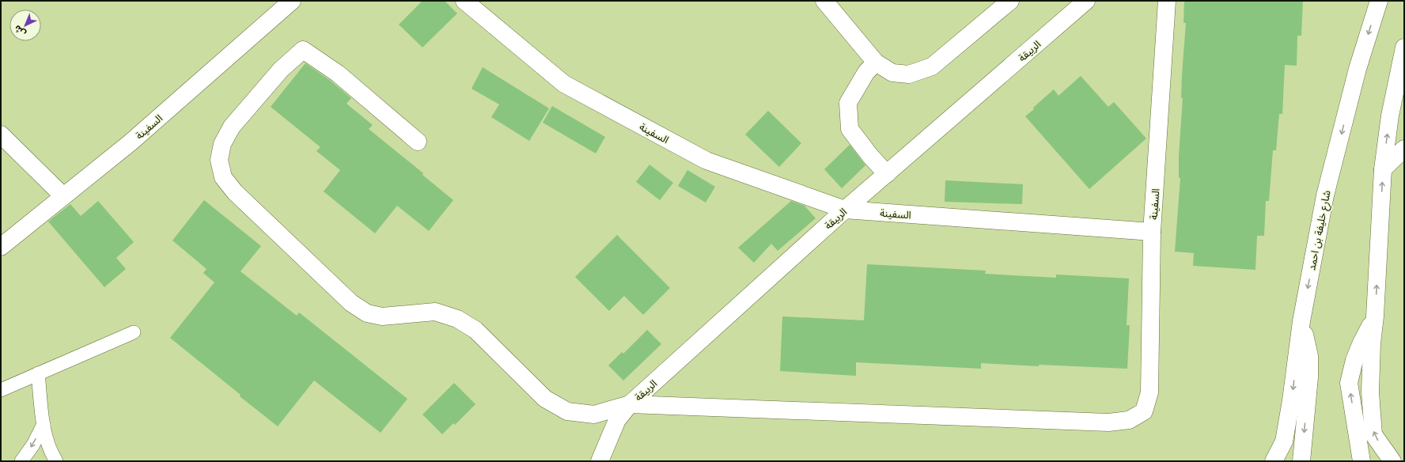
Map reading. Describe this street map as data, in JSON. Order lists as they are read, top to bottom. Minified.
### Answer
{"streets":{"street":["الربيقة","السفينة","شارع خليفة بن احمد"]},"crossings":[["الربيقة","السفينة"]],"north":"bottom left"}
